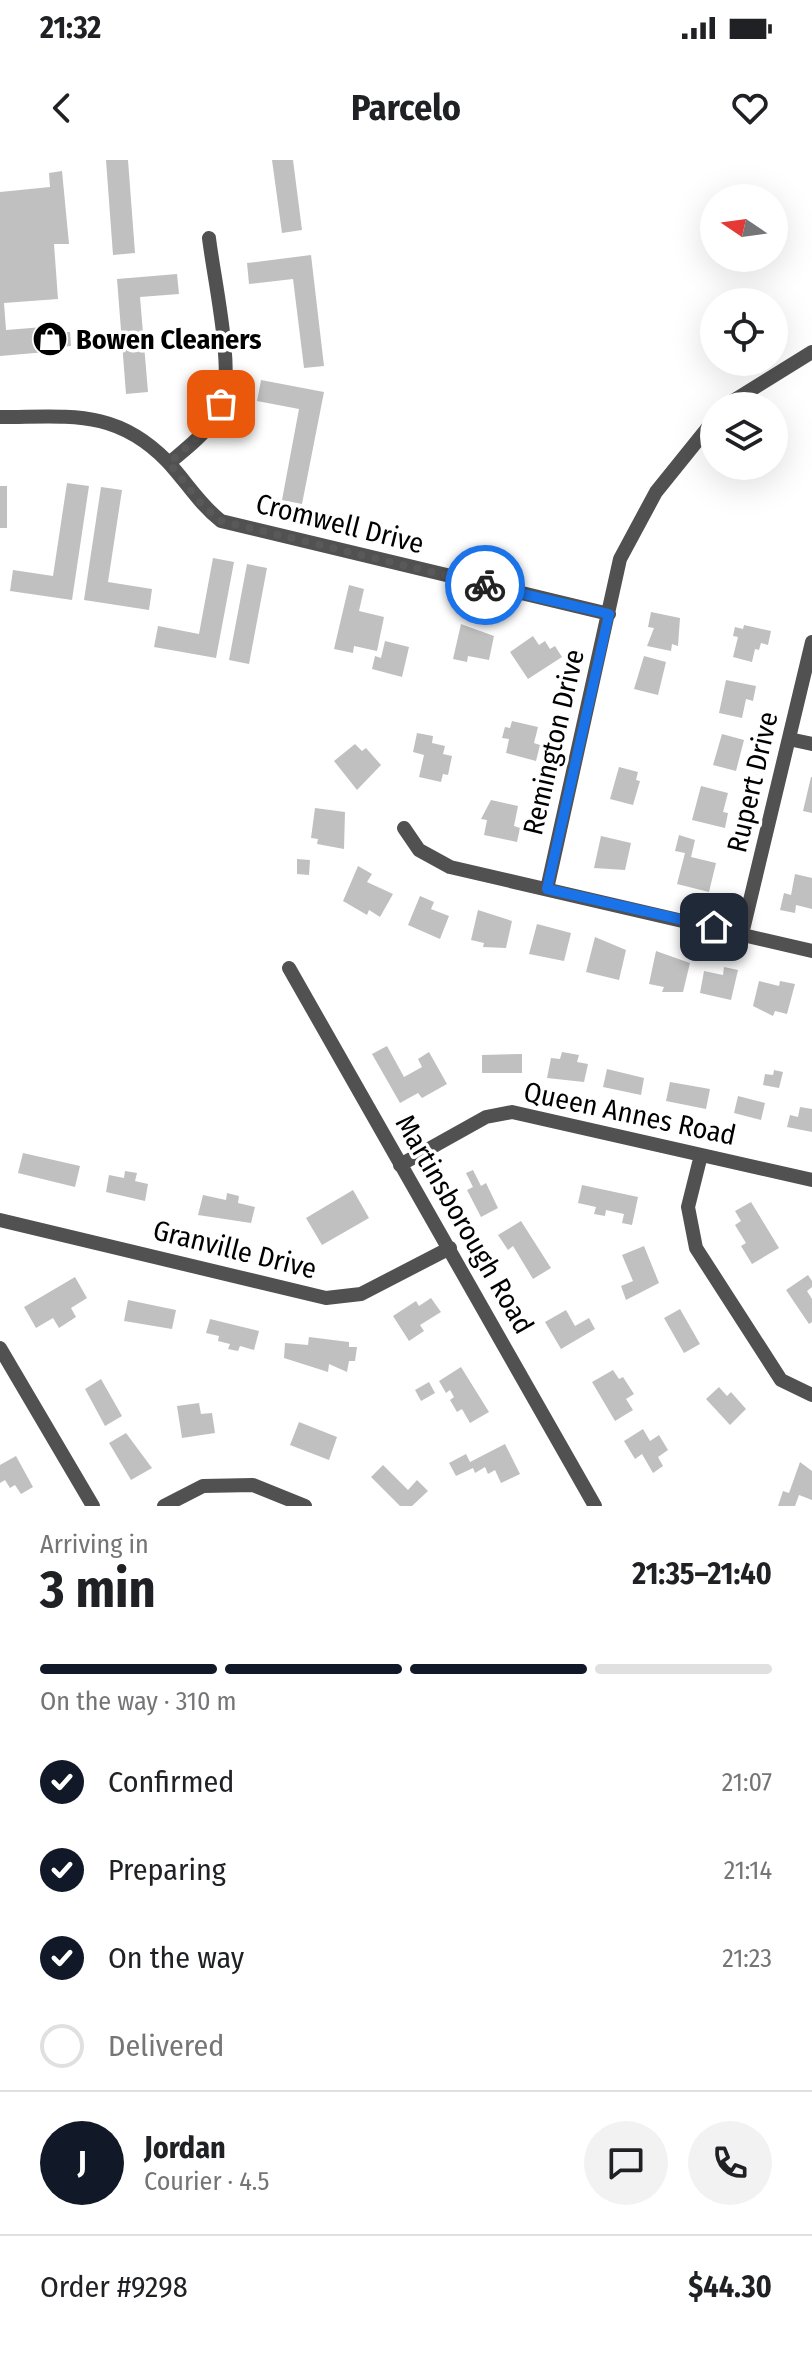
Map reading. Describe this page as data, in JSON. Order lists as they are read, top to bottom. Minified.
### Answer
{"streets":{"street":["Cromwell Drive","Remington Drive","Rupert Drive","Queen Annes Road","Martinsborough Road","Granville Drive"]},"crossings":[["Cromwell Drive","Remington Drive"],["Queen Annes Road","Martinsborough Road"],["Martinsborough Road","Granville Drive"]],"places":{"shop":["Bowen Cleaners"]},"north":"left","page":{"status":"21:32","header":"Parcelo","heading":["3 min","Arriving in","21:35–21:40"],"panel":["Jordan","Courier · 4.5","Order #9298","$44.30"],"bar":"On the way · 310 m","list":[["Confirmed","21:07"],["Preparing","21:14"],["On the way","21:23"],"Delivered"],"round":"J"}}
